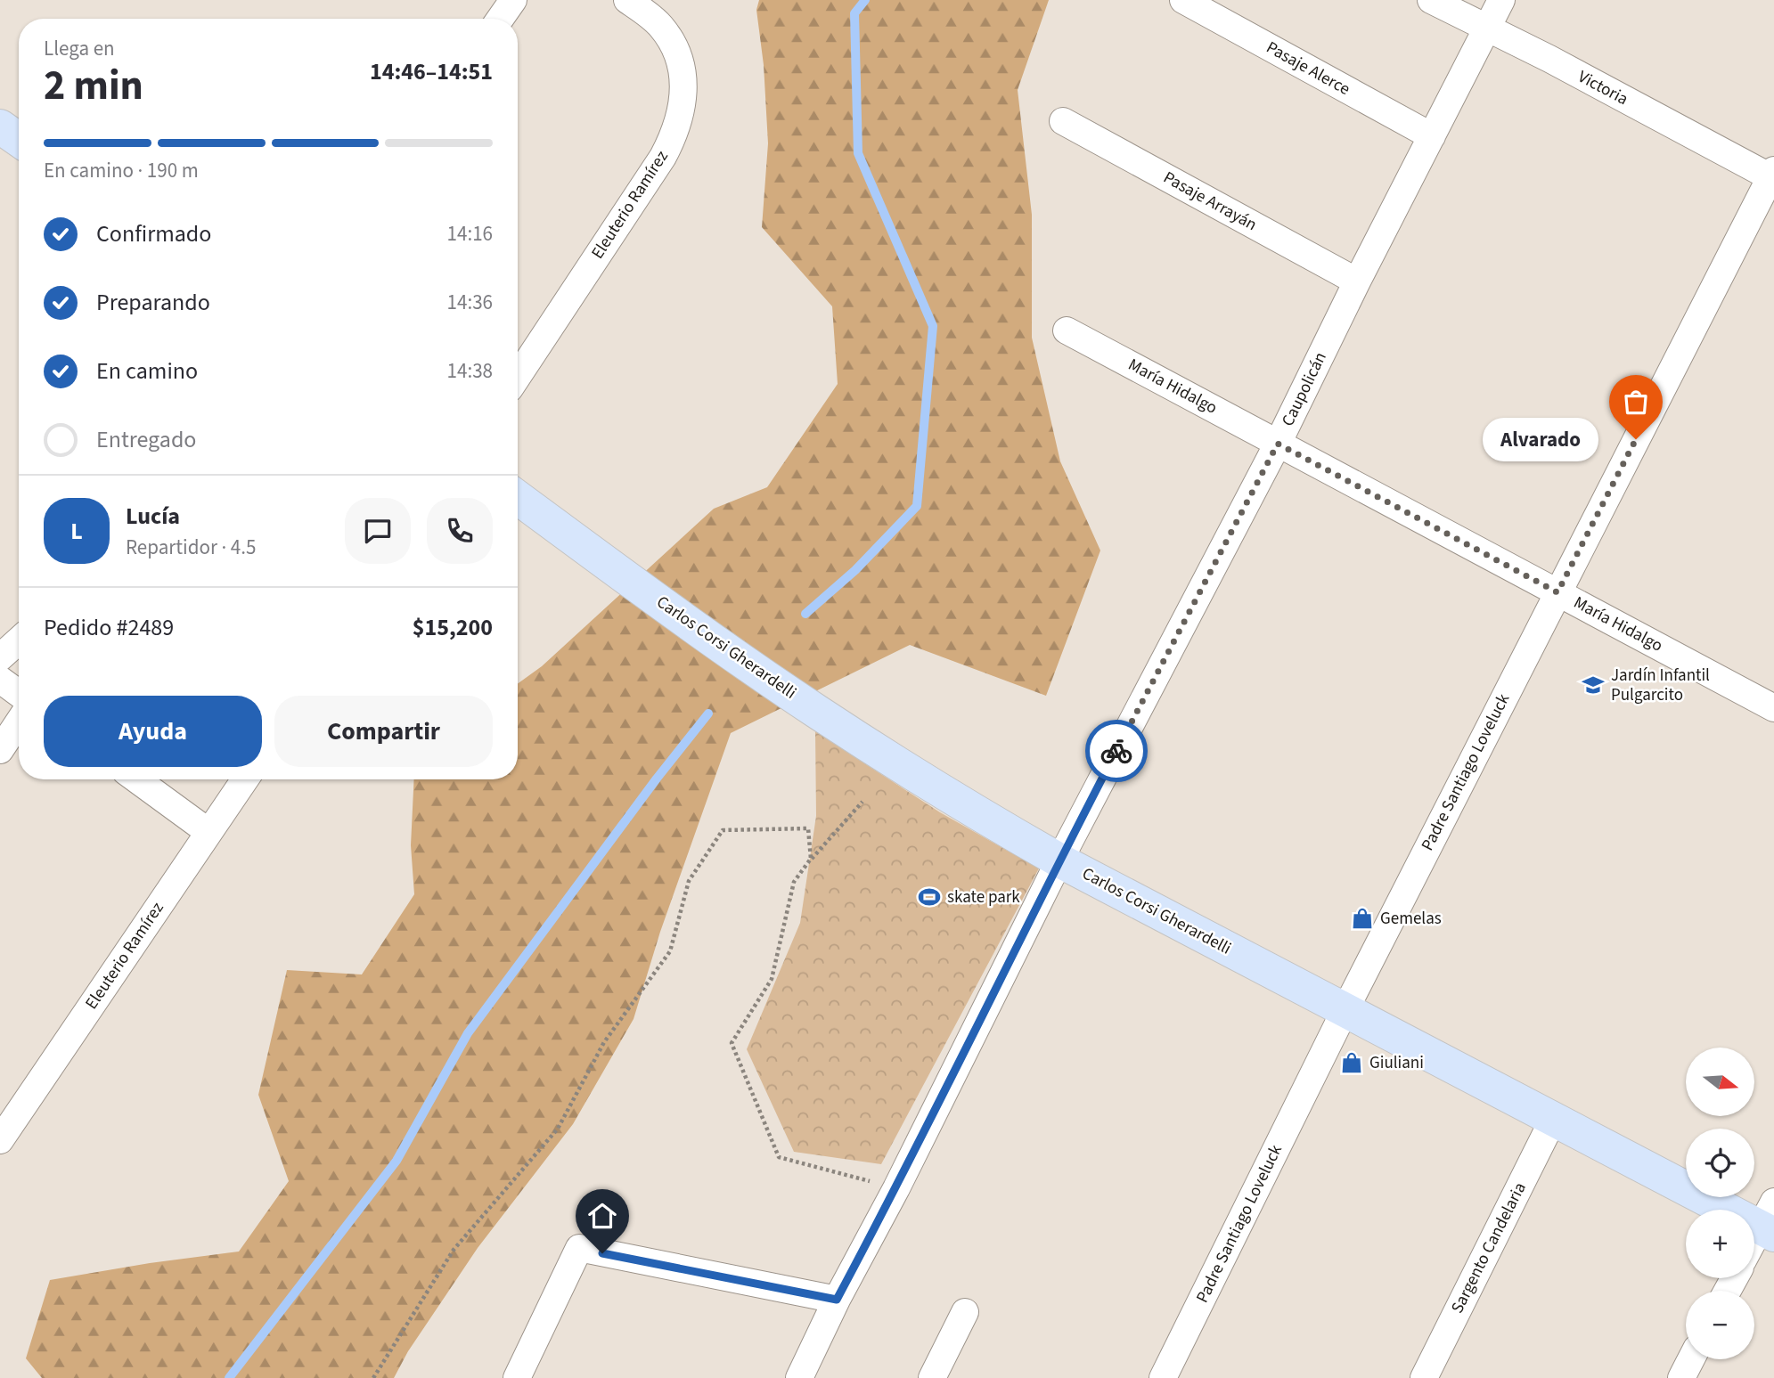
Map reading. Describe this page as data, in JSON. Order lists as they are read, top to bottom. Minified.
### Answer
{"streets":{"main road":["Carlos Corsi Gherardelli"],"street":["Pasaje Alerce","Victoria","Pasaje Arrayán","Eleuterio Ramírez","María Hidalgo","Caupolicán","Padre Santiago Loveluck","Sargento Candelaria"]},"crossings":[["Pasaje Alerce","Caupolicán"],["Victoria","Caupolicán"],["Victoria","Padre Santiago Loveluck"],["Pasaje Arrayán","Caupolicán"],["María Hidalgo","Caupolicán"],["María Hidalgo","Padre Santiago Loveluck"],["Caupolicán","Carlos Corsi Gherardelli"],["Carlos Corsi Gherardelli","Padre Santiago Loveluck"],["Carlos Corsi Gherardelli","Sargento Candelaria"]],"places":{"other":["Alvarado"],"school or university":["Jardín Infantil Pulgarcito"],"sports":["skate park"],"shop":["Gemelas","Giuliani"]},"north":"right","page":{"heading":["2 min","Llega en","14:46–14:51"],"panel":["Lucía","Repartidor · 4.5","Pedido #2489","$15,200"],"bar":"En camino · 190 m","list":[["Confirmado","14:16"],["Preparando","14:36"],["En camino","14:38"],"Entregado"],"bubble":"Alvarado","round":"L","buttons":["Ayuda","Compartir"],"map_buttons":["+","−"]}}
